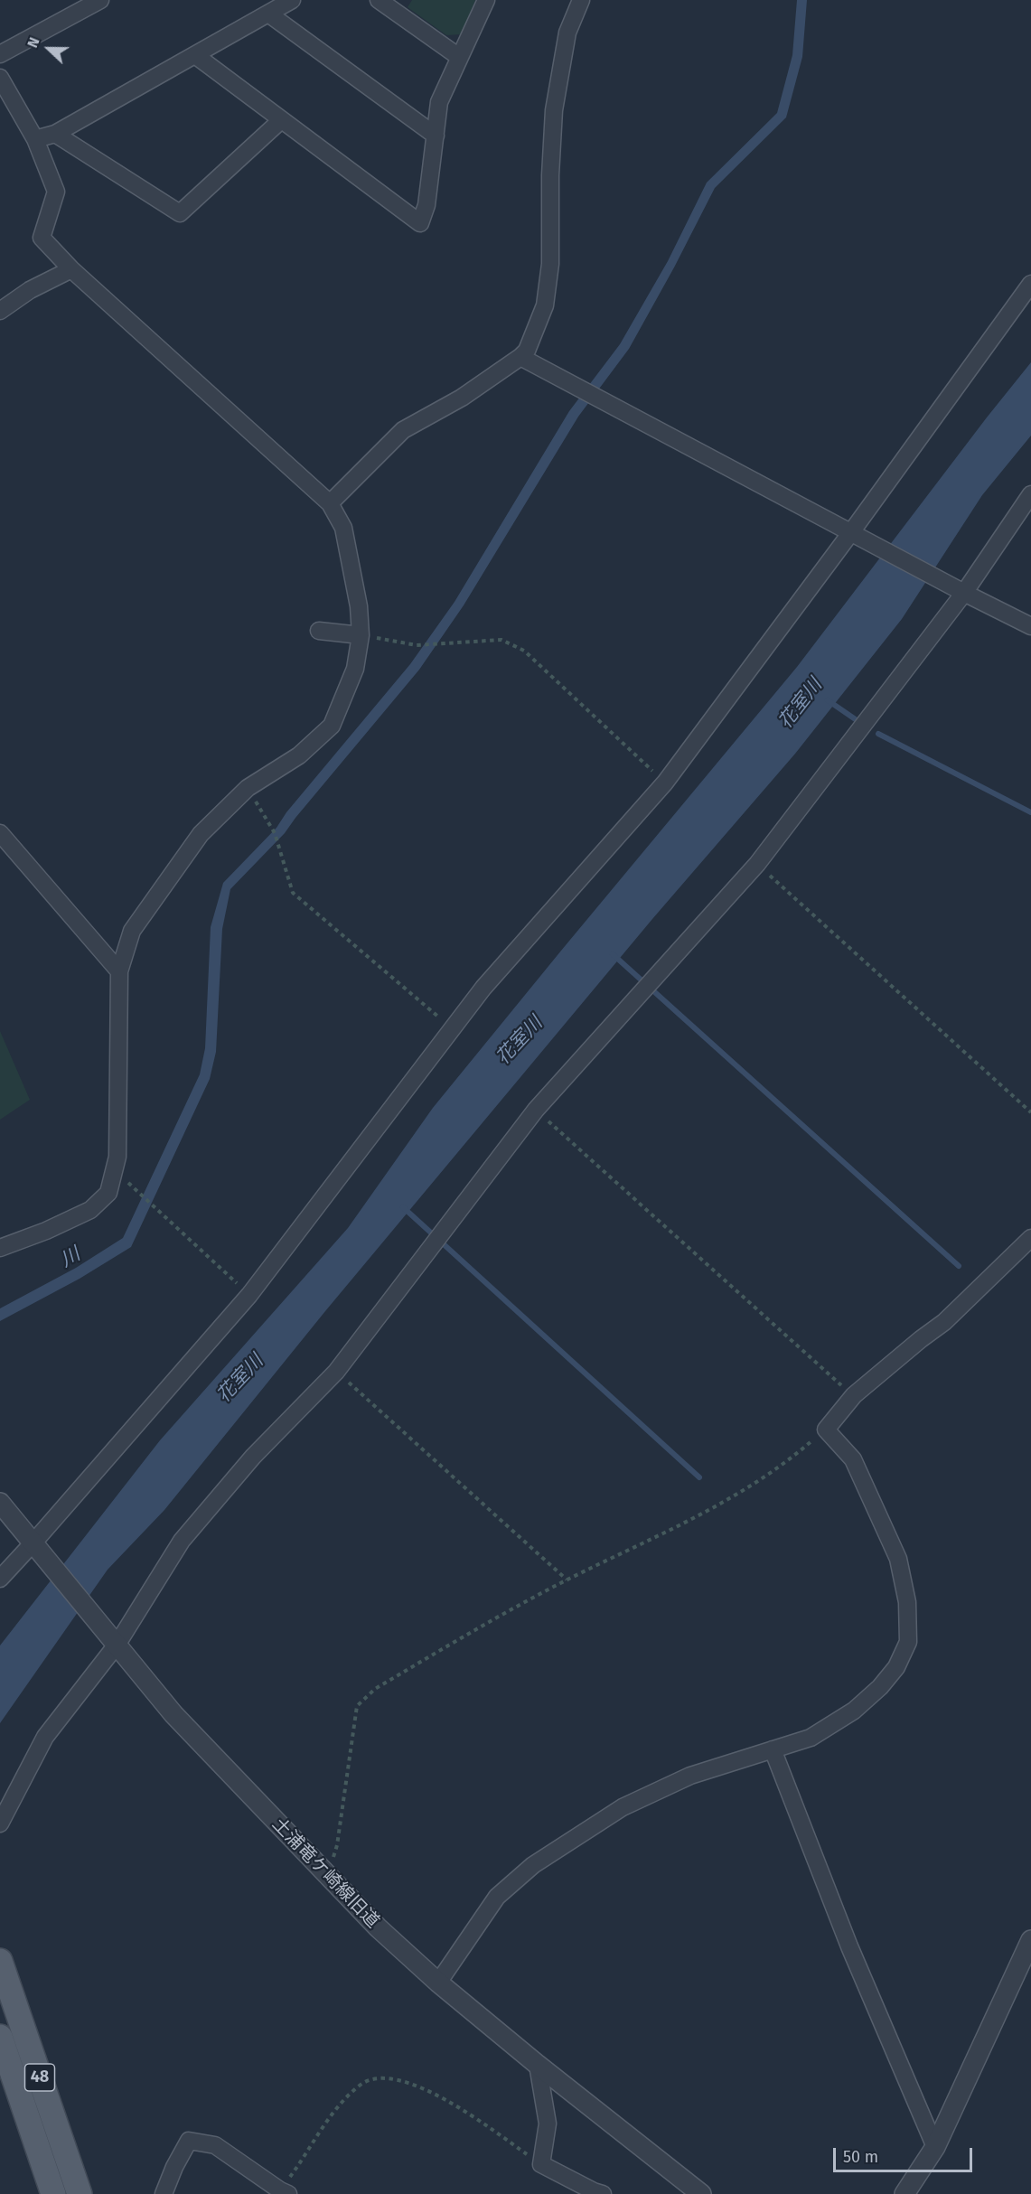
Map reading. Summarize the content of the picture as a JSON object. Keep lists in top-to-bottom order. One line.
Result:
{"streets":{"main road":["48"],"street":["土浦竜ケ崎線旧道"]},"water":["花室川","川"],"scale_bar":"50 m","north":"left"}
